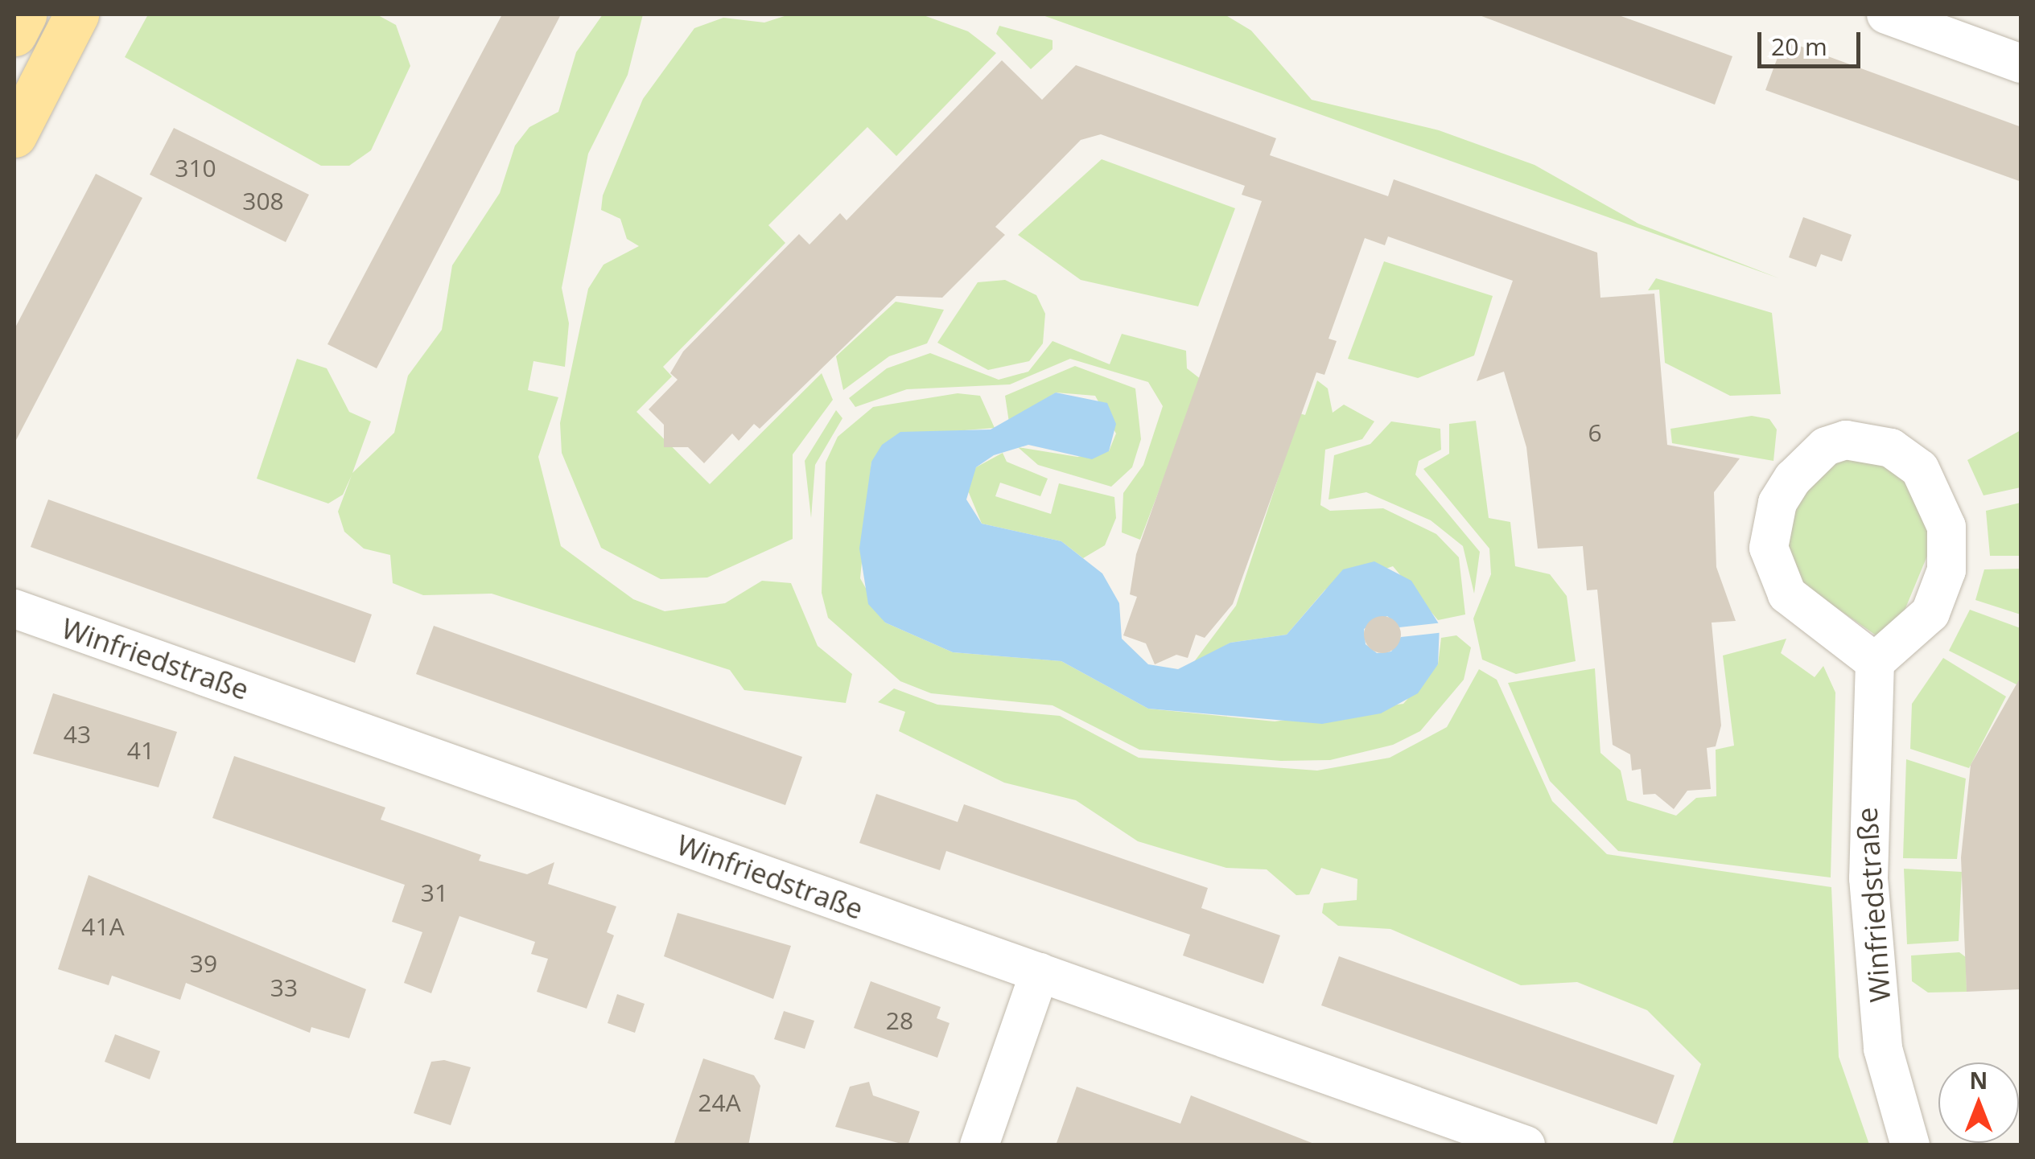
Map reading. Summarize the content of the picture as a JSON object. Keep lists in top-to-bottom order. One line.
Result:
{"streets":{"street":["Winfriedstraße"]},"house_numbers":["310","308","6","43","41","31","41A","39","33","28","24A"],"scale_bar":"20 m","north":"top"}
